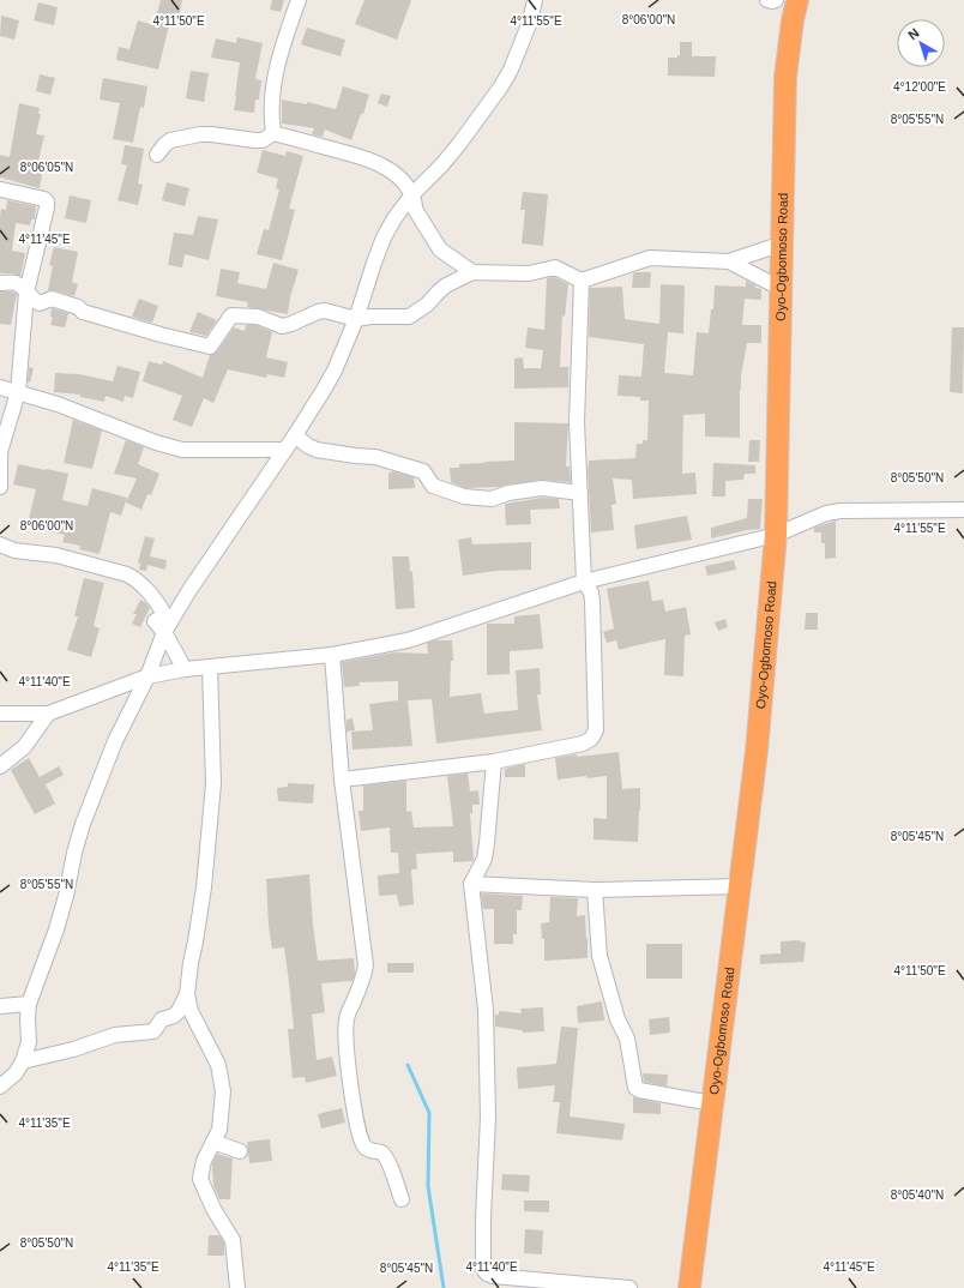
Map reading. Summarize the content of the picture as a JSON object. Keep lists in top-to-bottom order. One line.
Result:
{"streets":{"highway":["Oyo-Ogbomoso Road"]},"north":"top left","coordinates":["8°06'00\"N","4°11'55\"E","4°11'50\"E","4°12'00\"E","8°05'55\"N","8°06'05\"N","4°11'45\"E","8°05'50\"N","4°11'40\"E","8°05'45\"N","4°11'35\"E","8°05'40\"N"]}
